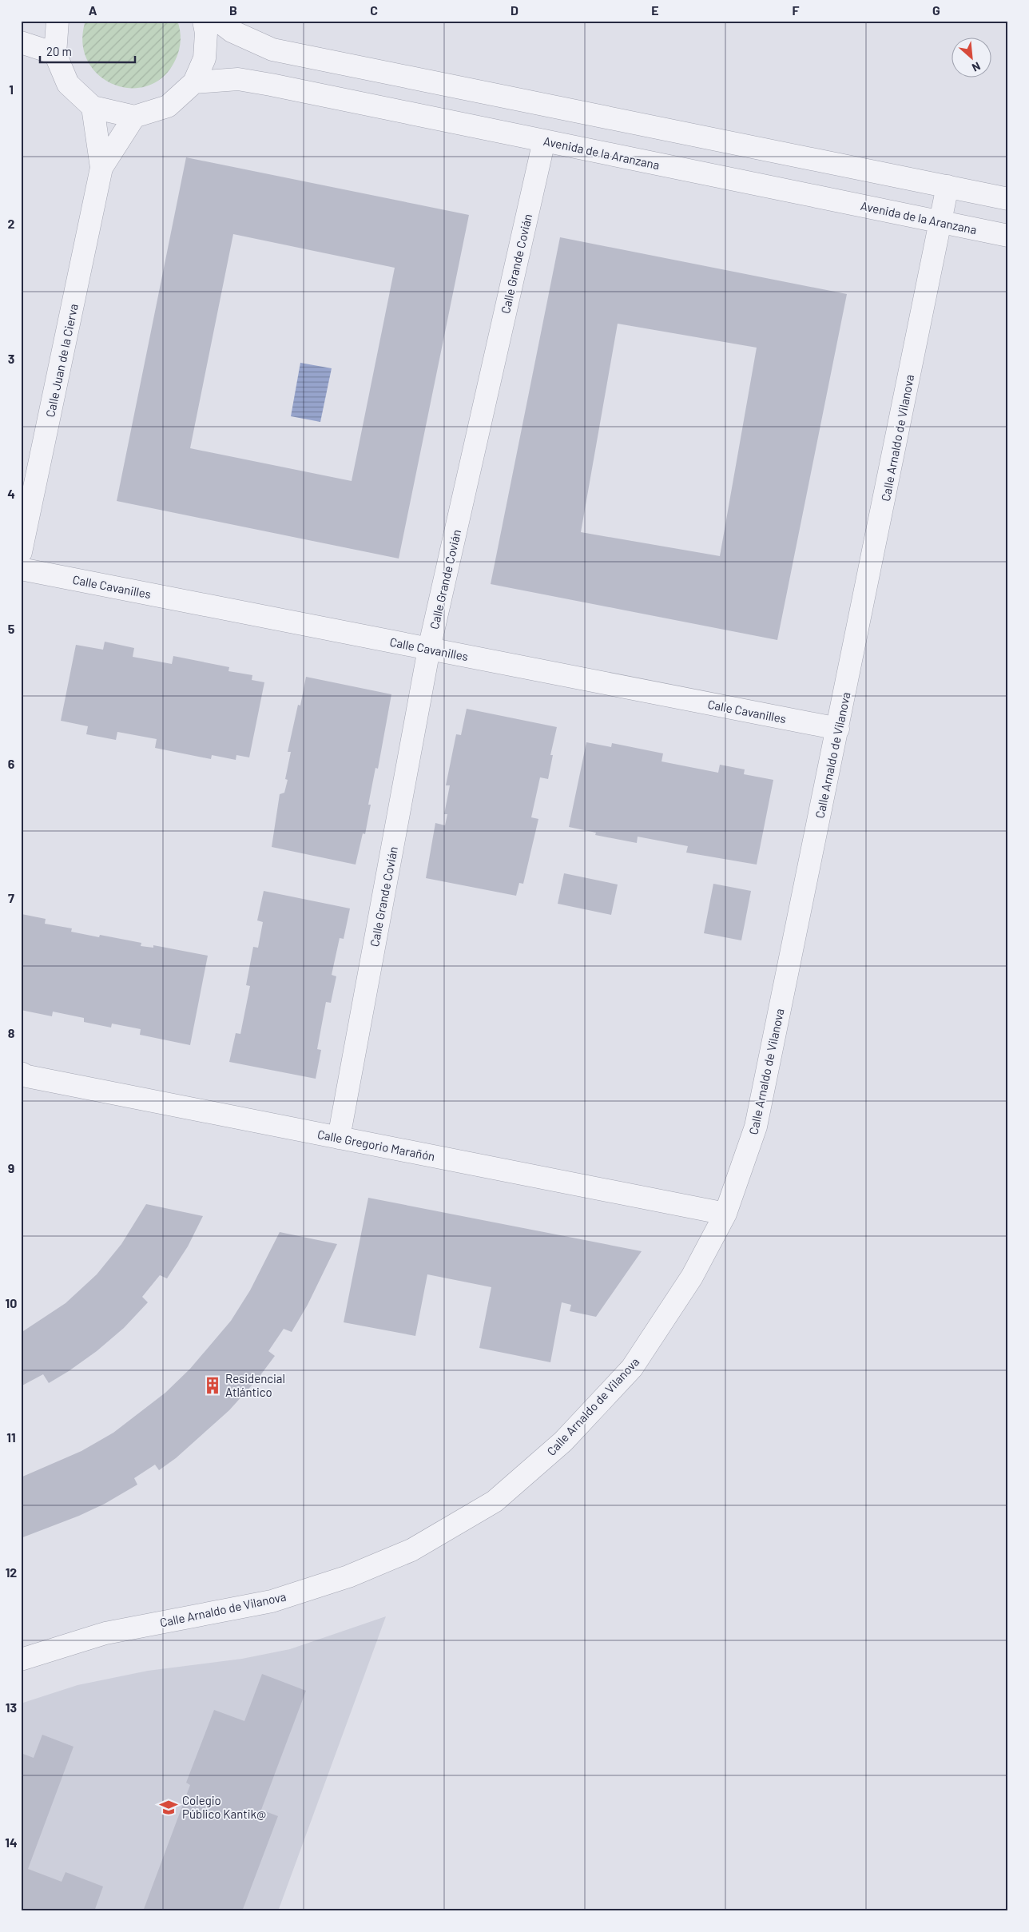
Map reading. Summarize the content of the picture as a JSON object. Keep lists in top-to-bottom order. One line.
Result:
{"streets":{"street":["Avenida de la Aranzana","Calle Grande Covián","Calle Juan de la Cierva","Calle Arnaldo de Vilanova","Calle Cavanilles","Calle Gregorio Marañón"]},"crossings":[["Avenida de la Aranzana","Calle Grande Covián"],["Avenida de la Aranzana","Calle Arnaldo de Vilanova"],["Calle Grande Covián","Calle Cavanilles"],["Calle Grande Covián","Calle Gregorio Marañón"],["Calle Arnaldo de Vilanova","Calle Cavanilles"],["Calle Arnaldo de Vilanova","Calle Gregorio Marañón"]],"places":{"building":["Residencial Atlántico"],"school or university":["Colegio Público Kantik@"]},"scale_bar":"20 m","north":"bottom right","grid":{"columns":["A","B","C","D","E","F","G"],"rows":["1","2","3","4","5","6","7","8","9","10","11","12","13","14"]}}
